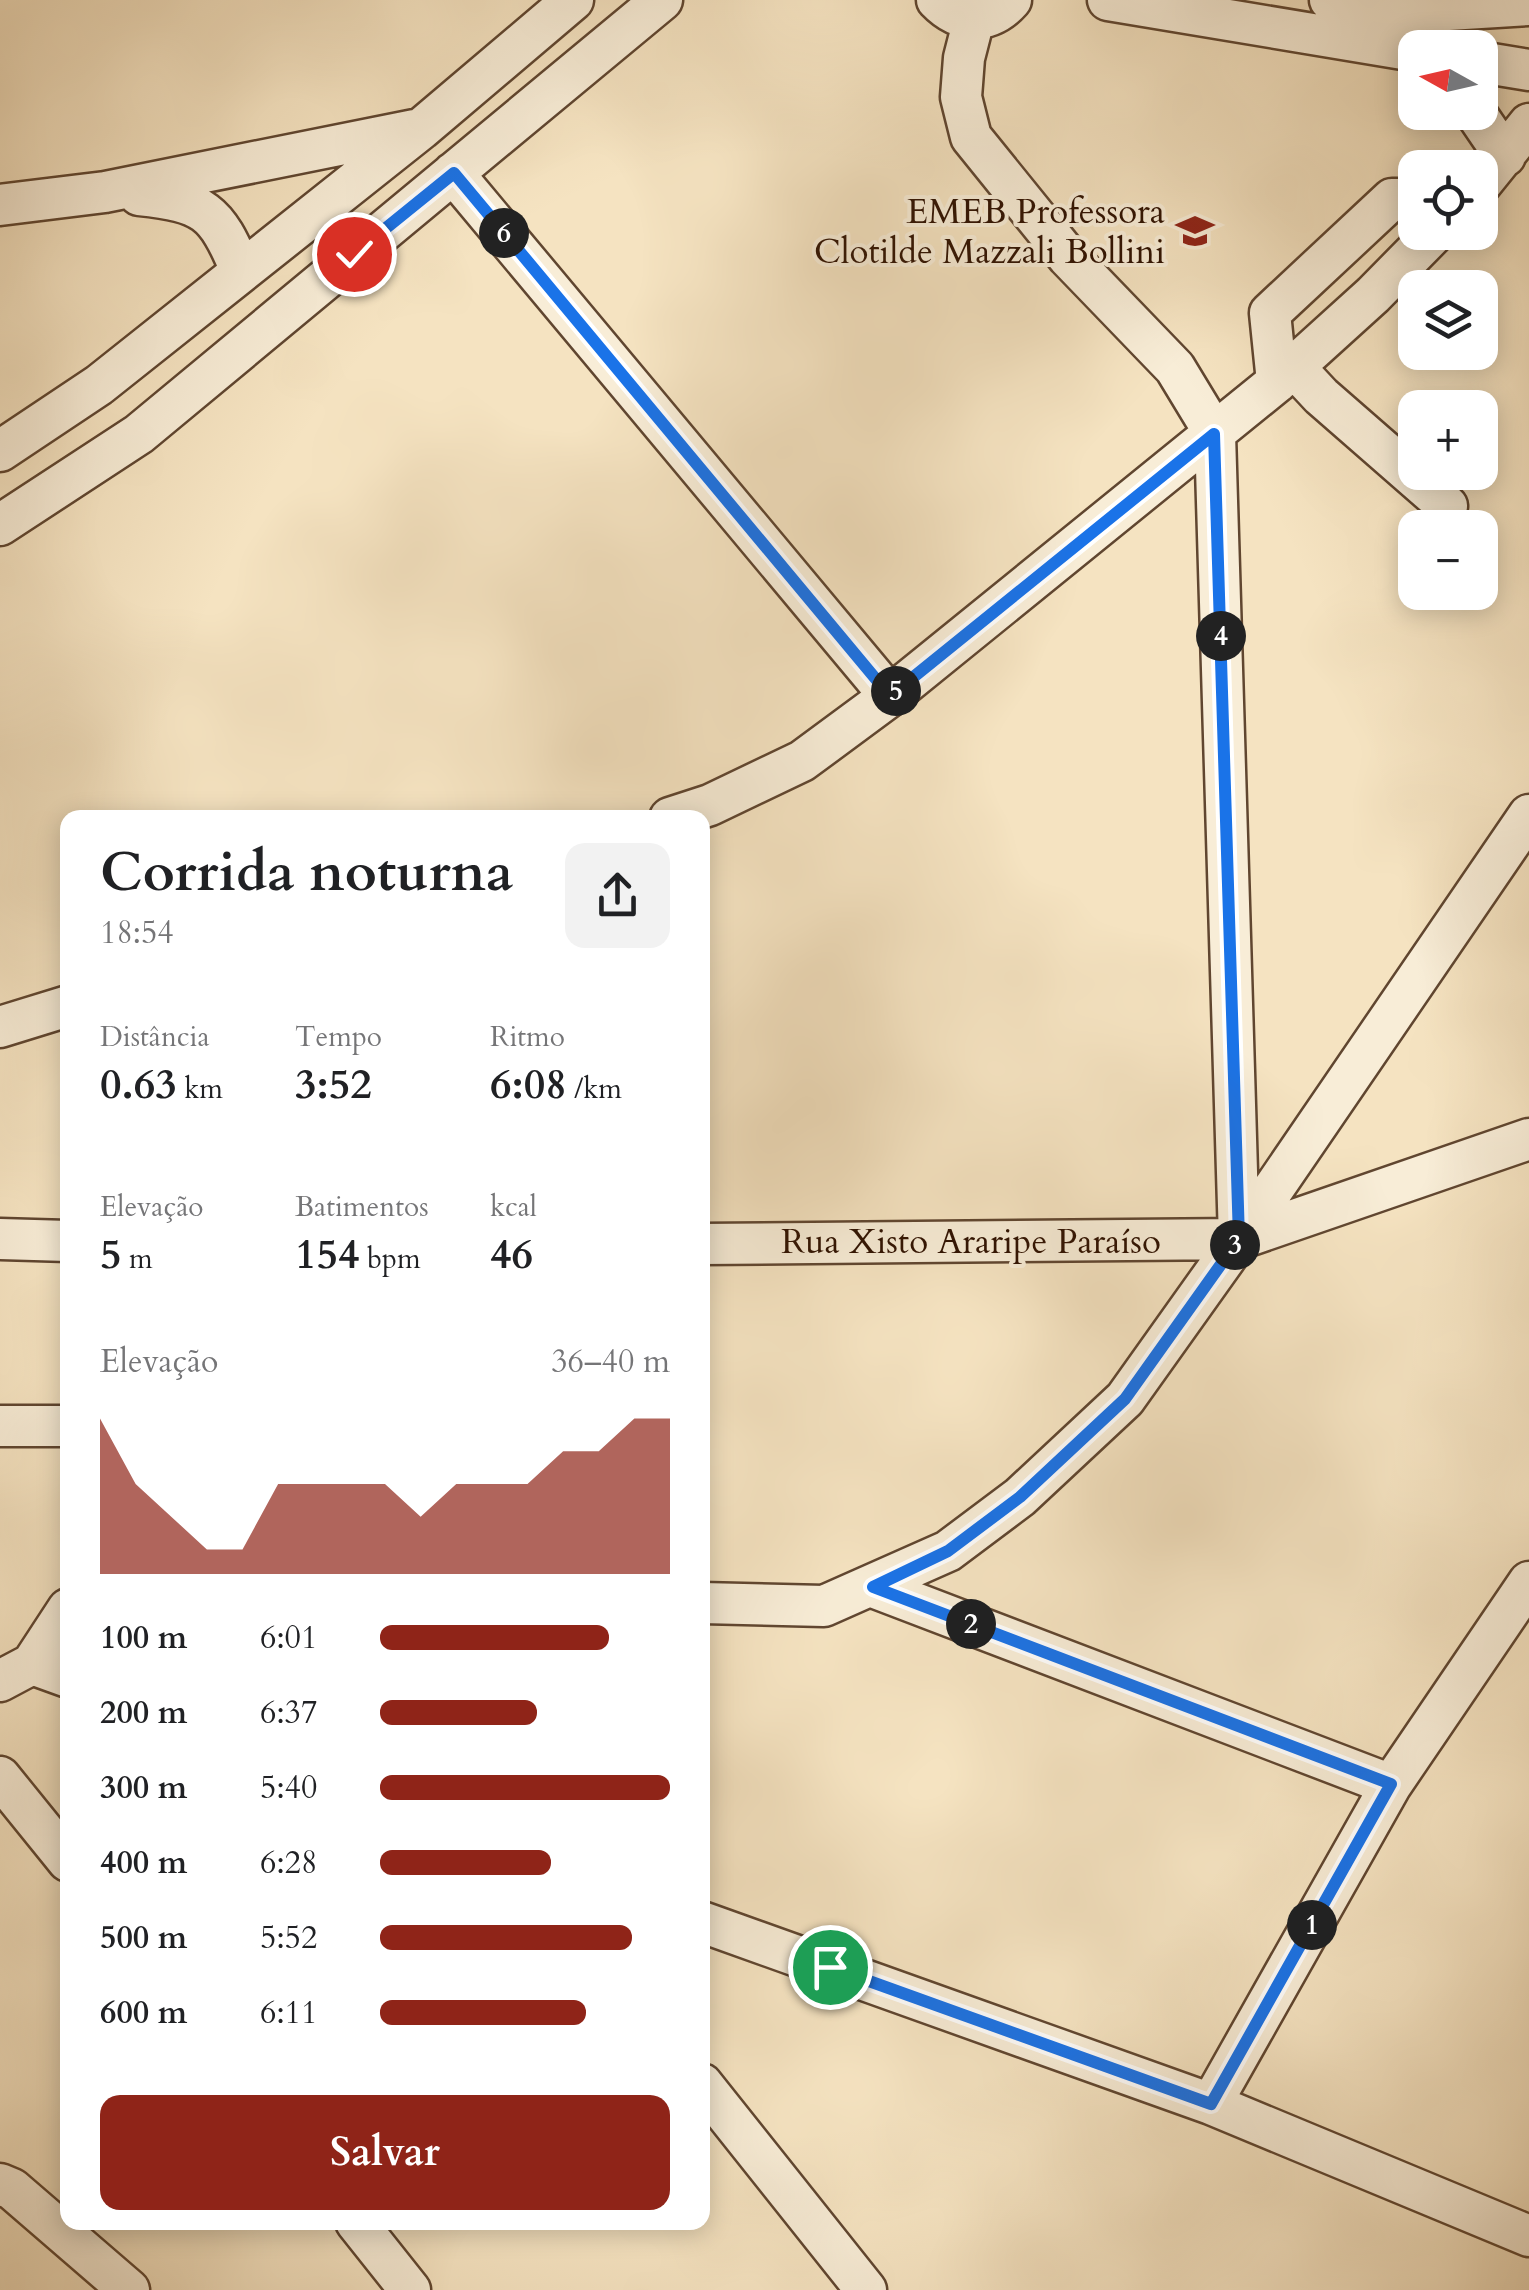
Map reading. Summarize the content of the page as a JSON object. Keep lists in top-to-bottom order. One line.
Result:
{"streets":{"street":["Rua Xisto Araripe Paraíso"]},"places":{"school or university":["EMEB Professora Clotilde Mazzali Bollini"]},"north":"left","page":{"map_buttons":["+","−"],"pins":["6","4","5","3","2","1"],"heading":["Corrida noturna","18:54"],"stats":[["Distância","0.63 km"],["Tempo","3:52"],["Ritmo","6:08 /km"],["Elevação","5 m"],["Batimentos","154 bpm"],["kcal","46"]],"chart":["Elevação","36–40 m"],"list":[{"name":"100 m","note":"6:01"},{"name":"200 m","note":"6:37"},{"name":"300 m","note":"5:40"},{"name":"400 m","note":"6:28"},{"name":"500 m","note":"5:52"},{"name":"600 m","note":"6:11"}],"buttons":"Salvar"}}
